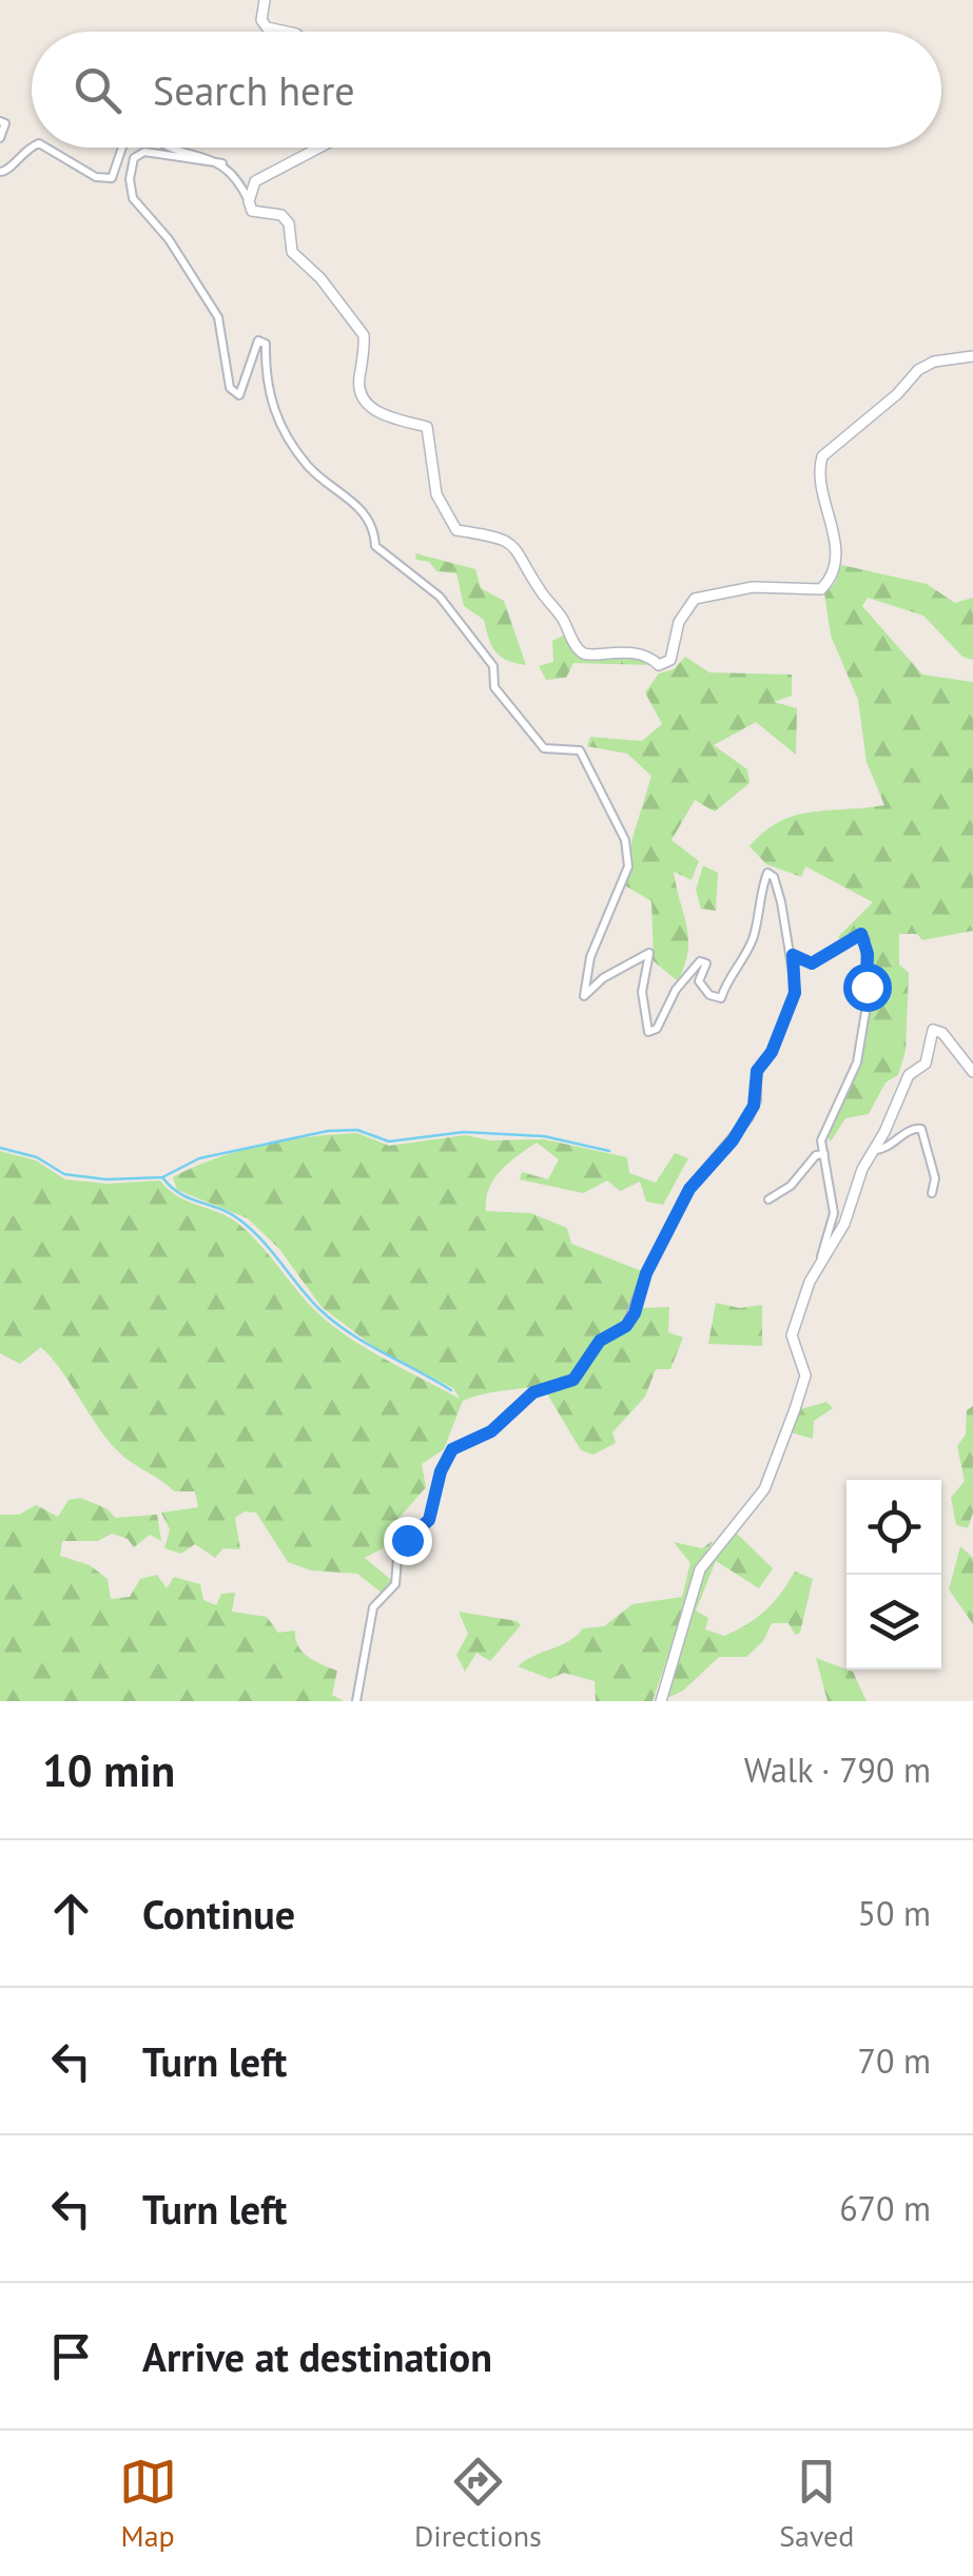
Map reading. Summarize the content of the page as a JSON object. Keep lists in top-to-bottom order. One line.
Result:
{"page":{"search":"Search here","heading":["10 min","Walk · 790 m"],"list":[["Continue","50 m"],["Turn left","70 m"],["Turn left","670 m"],"Arrive at destination"],"nav":["Map","Directions","Saved"]}}
